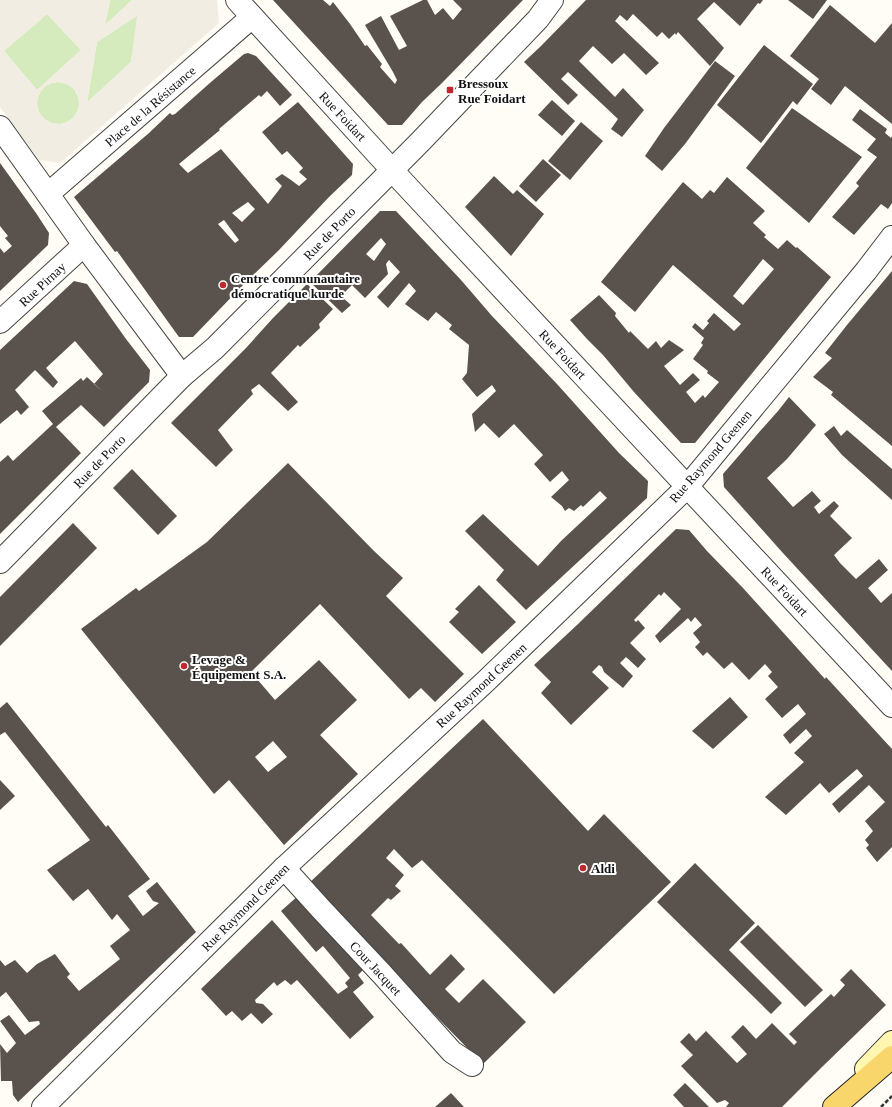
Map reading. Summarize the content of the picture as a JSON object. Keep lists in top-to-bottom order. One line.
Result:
{"streets":{"street":["Place de la Résistance","Rue Foidart","Rue de Porto","Rue Pirnay","Rue Raymond Geenen","Cour Jacquet"]},"crossings":[["Place de la Résistance","Rue Foidart"],["Rue Foidart","Rue de Porto"],["Rue Foidart","Rue Raymond Geenen"],["Rue Raymond Geenen","Cour Jacquet"]],"places":{"transit":["Bressoux Rue Foidart"],"other":["Centre communautaire démocratique kurde","Levage & Équipement S.A.","Aldi"]}}
